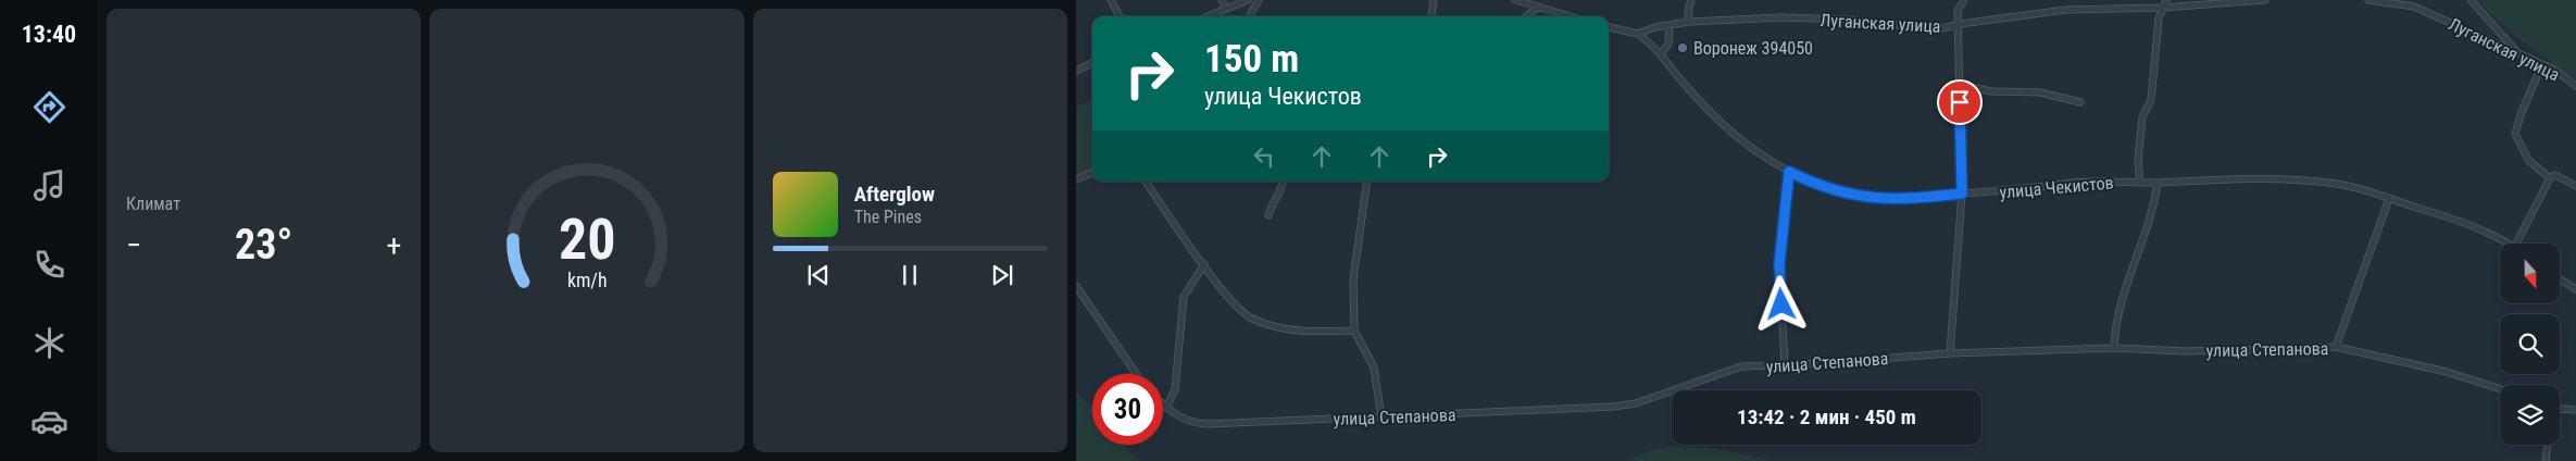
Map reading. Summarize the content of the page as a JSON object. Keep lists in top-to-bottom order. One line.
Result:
{"streets":{"street":["Луганская улица","улица Чекистов","улица Степанова"]},"crossings":[["Луганская улица","улица Чекистов"]],"places":["Воронеж 394050"],"north":"bottom","page":{"tabs":"13:40","tile":"Климат","turn":["150 m","улица Чекистов"],"song":["Afterglow","The Pines"],"heat":["−","23°","+"],"limit":"30","trip":"13:42 · 2 мин · 450 m","gauge":["20","km/h"]}}
